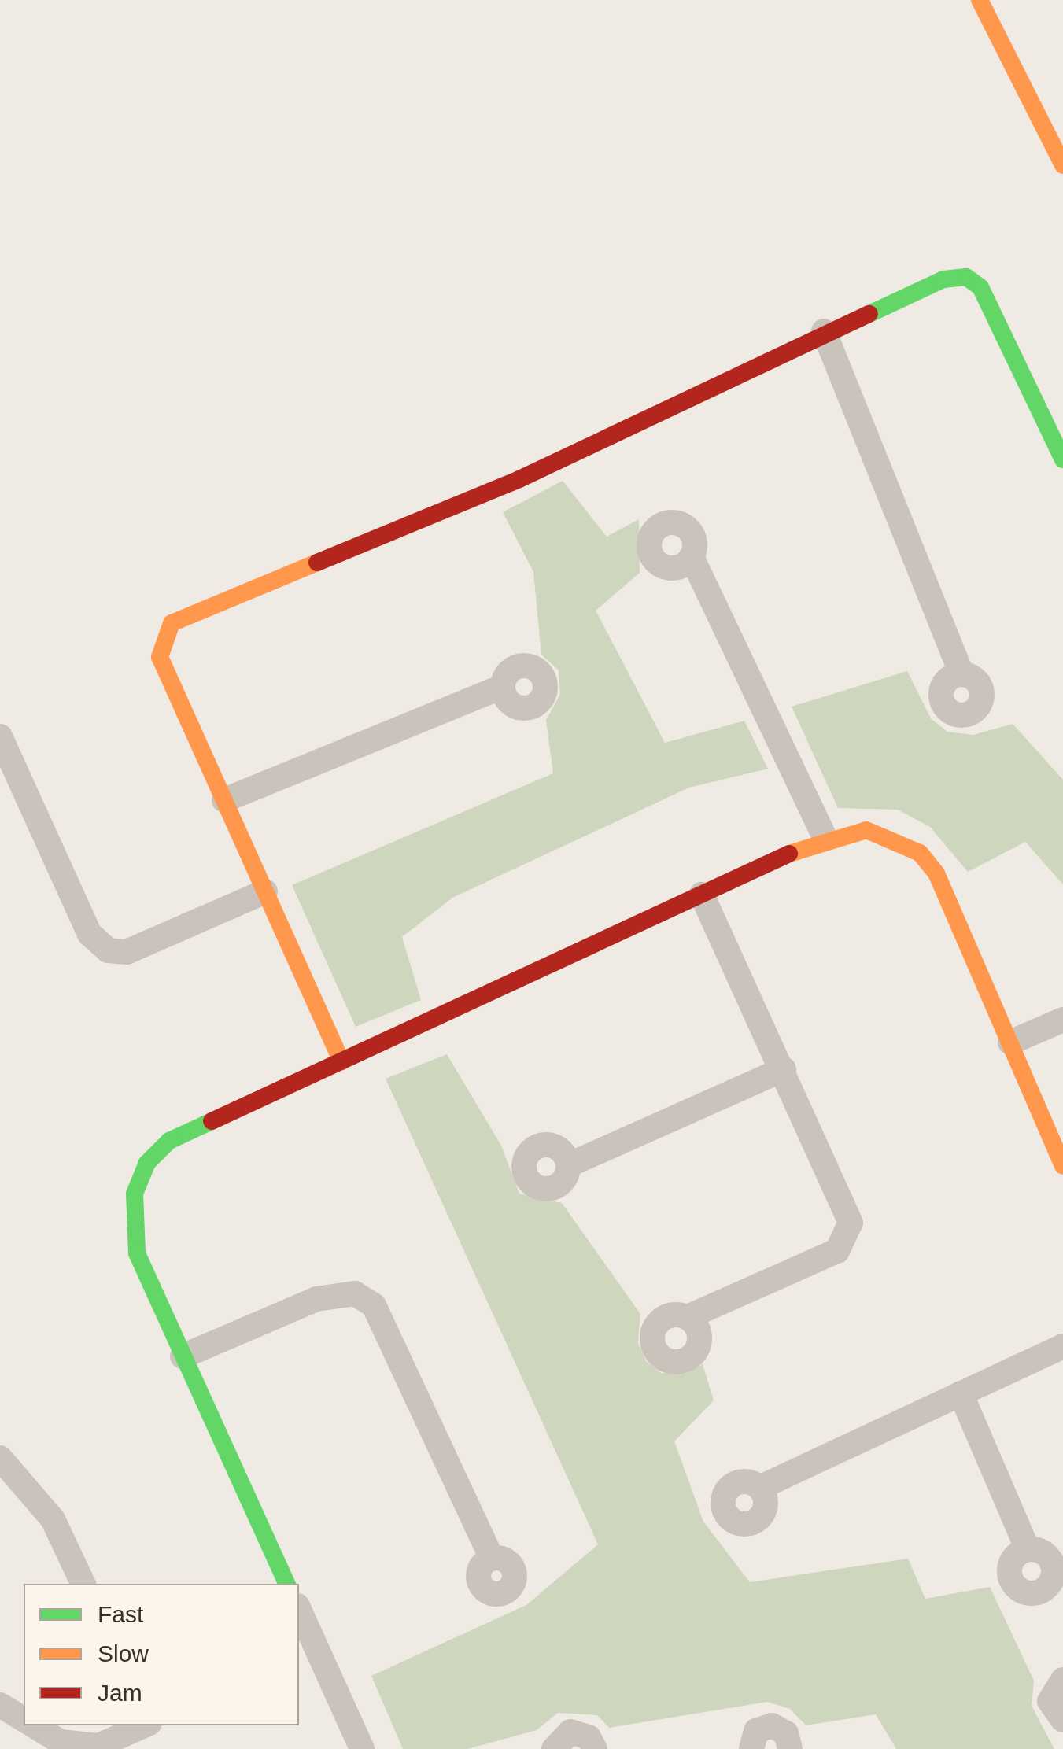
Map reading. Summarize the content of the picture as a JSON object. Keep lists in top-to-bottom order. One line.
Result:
{"legend":["Fast","Slow","Jam"]}
